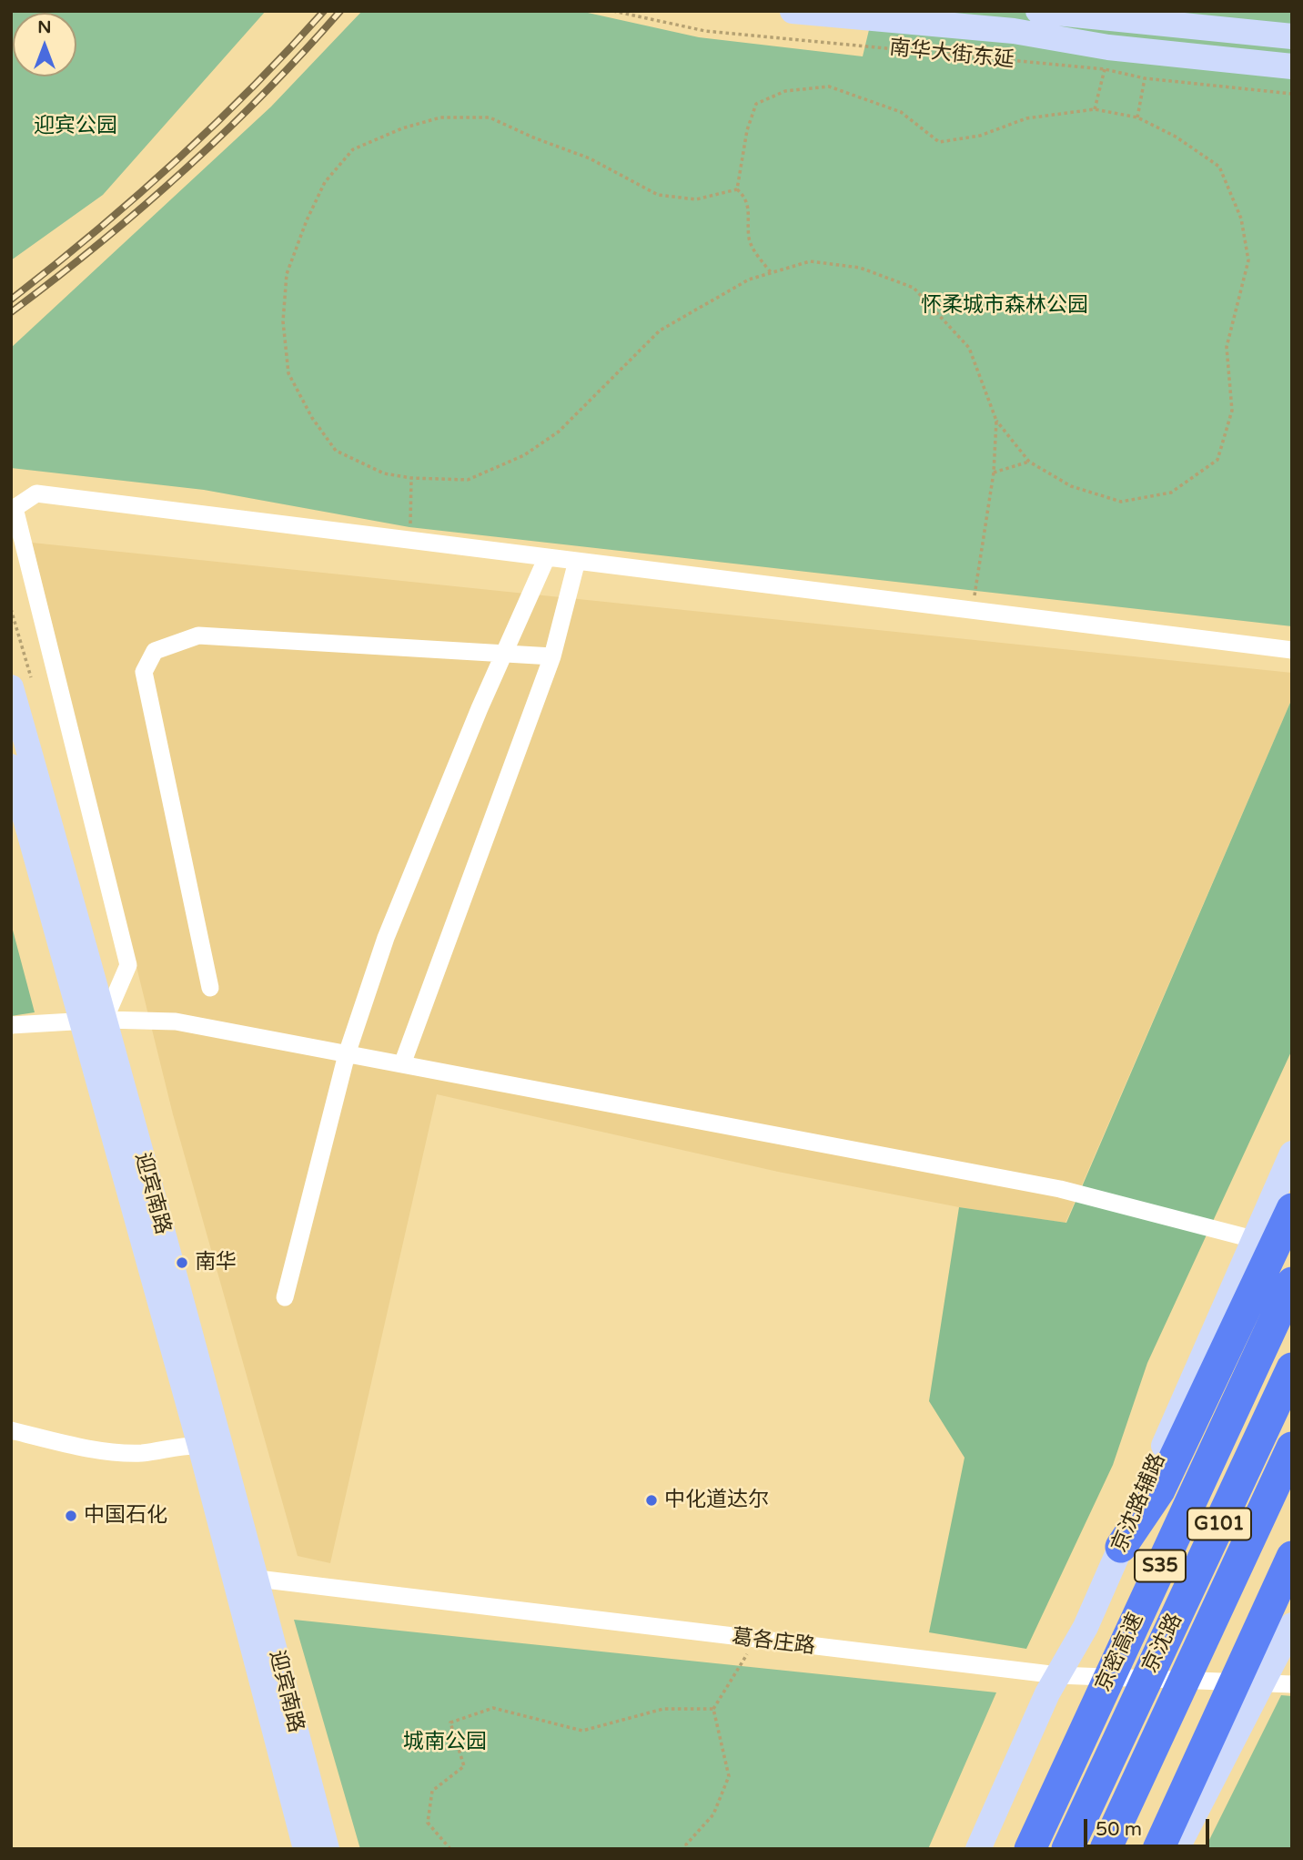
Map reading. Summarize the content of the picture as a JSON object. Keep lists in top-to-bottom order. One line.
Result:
{"streets":{"highway":["G101","S35","京沈路","京密高速"],"main road":["南华大街东延","迎宾南路","京沈路辅路"],"street":["葛各庄路"]},"crossings":[["迎宾南路","葛各庄路"],["京沈路辅路","葛各庄路"],["葛各庄路","京沈路"]],"parks":["迎宾公园","怀柔城市森林公园","城南公园"],"places":["南华","中化道达尔","中国石化"],"scale_bar":"50 m","north":"top"}
